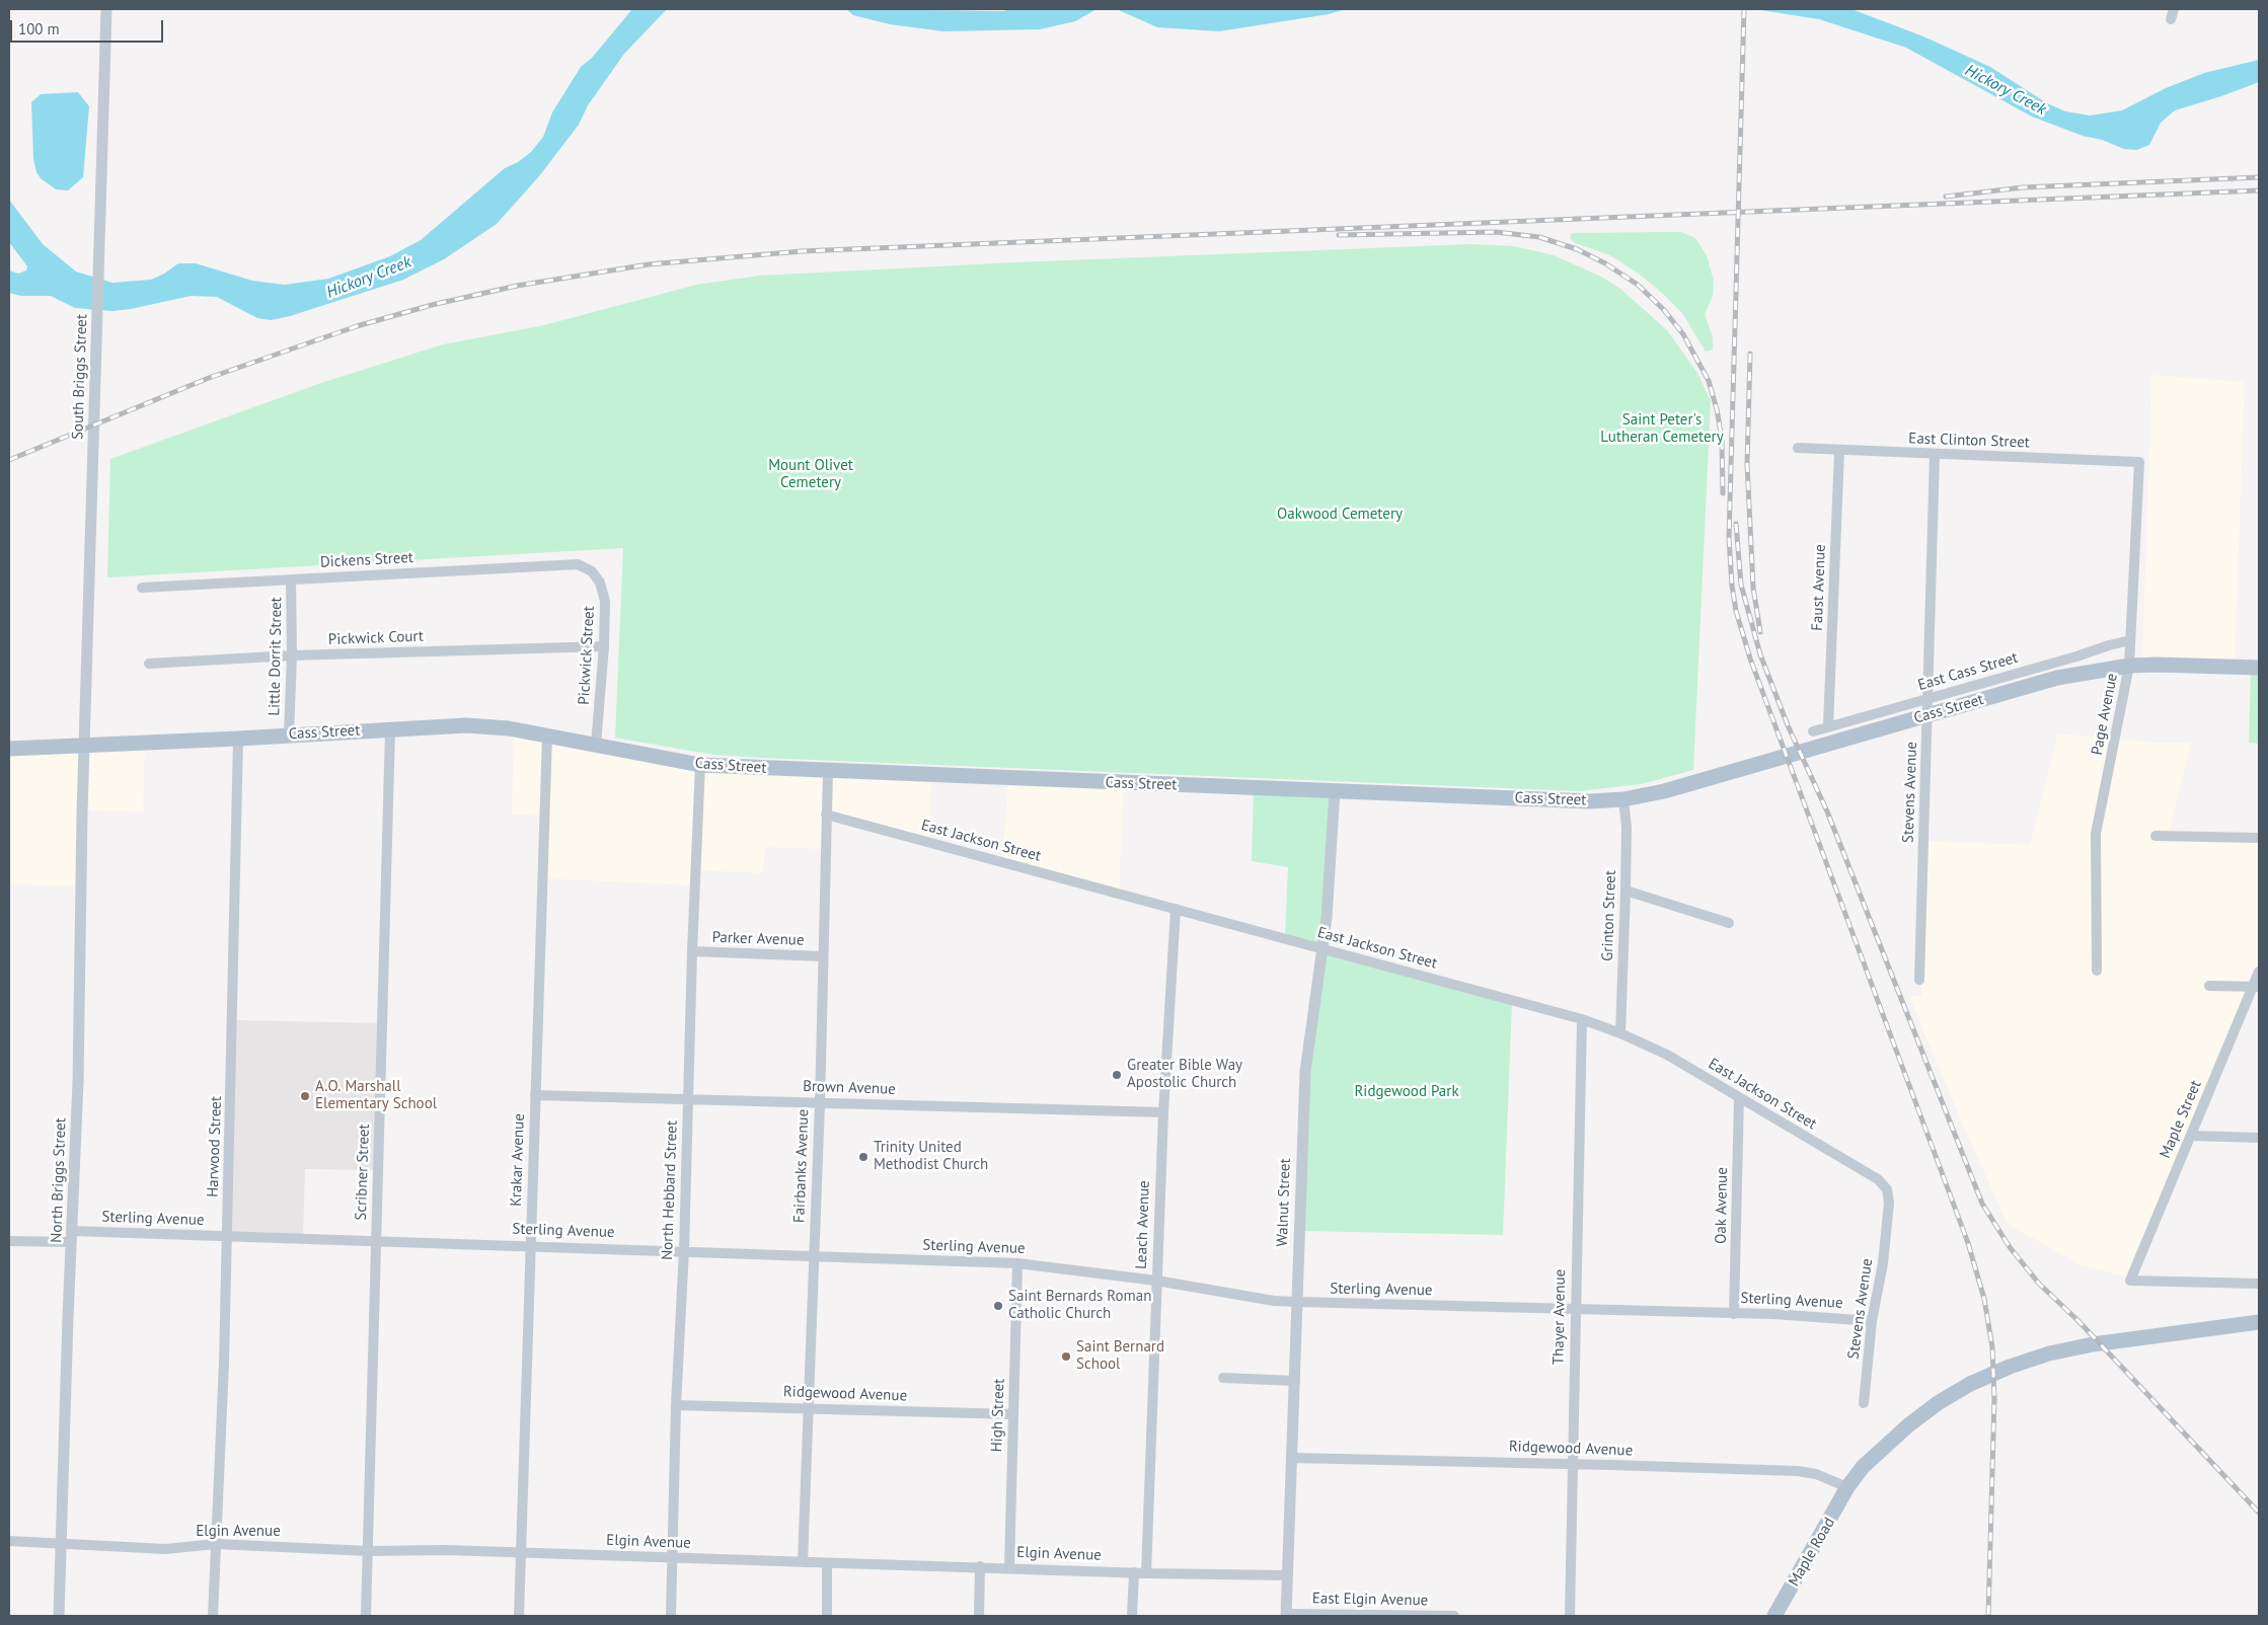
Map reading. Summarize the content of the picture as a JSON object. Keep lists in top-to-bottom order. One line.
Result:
{"streets":{"main road":["Cass Street","Maple Road"],"street":["South Briggs Street","East Clinton Street","Dickens Street","Faust Avenue","Pickwick Court","Pickwick Street","Little Dorrit Street","East Cass Street","Page Avenue","Stevens Avenue","East Jackson Street","Grinton Street","Parker Avenue","Brown Avenue","Maple Street","Harwood Street","Krakar Avenue","Fairbanks Avenue","Scribner Street","North Briggs Street","North Hebbard Street","Walnut Street","Oak Avenue","Sterling Avenue","Leach Avenue","Thayer Avenue","Ridgewood Avenue","High Street","Elgin Avenue","East Elgin Avenue"]},"crossings":[["South Briggs Street","Cass Street"],["South Briggs Street","North Briggs Street"],["East Clinton Street","Faust Avenue"],["East Clinton Street","Page Avenue"],["East Clinton Street","Stevens Avenue"],["Dickens Street","Pickwick Street"],["Dickens Street","Little Dorrit Street"],["Faust Avenue","East Cass Street"],["Pickwick Court","Pickwick Street"],["Pickwick Court","Little Dorrit Street"],["Pickwick Street","Cass Street"],["Little Dorrit Street","Cass Street"],["East Cass Street","Page Avenue"],["East Cass Street","Stevens Avenue"],["Cass Street","Page Avenue"],["Cass Street","Grinton Street"],["Cass Street","Harwood Street"],["Cass Street","Krakar Avenue"],["Cass Street","Fairbanks Avenue"],["Cass Street","Scribner Street"],["Cass Street","North Briggs Street"],["Cass Street","North Hebbard Street"],["Cass Street","Walnut Street"],["Stevens Avenue","East Jackson Street"],["Stevens Avenue","Sterling Avenue"],["East Jackson Street","Grinton Street"],["East Jackson Street","Fairbanks Avenue"],["East Jackson Street","Walnut Street"],["East Jackson Street","Oak Avenue"],["East Jackson Street","Leach Avenue"],["East Jackson Street","Thayer Avenue"],["Parker Avenue","Fairbanks Avenue"],["Parker Avenue","North Hebbard Street"],["Brown Avenue","Krakar Avenue"],["Brown Avenue","Fairbanks Avenue"],["Brown Avenue","North Hebbard Street"],["Brown Avenue","Leach Avenue"],["Harwood Street","Sterling Avenue"],["Harwood Street","Elgin Avenue"],["Krakar Avenue","Sterling Avenue"],["Krakar Avenue","Elgin Avenue"],["Fairbanks Avenue","Sterling Avenue"],["Fairbanks Avenue","Ridgewood Avenue"],["Fairbanks Avenue","Elgin Avenue"],["Scribner Street","Sterling Avenue"],["Scribner Street","Elgin Avenue"],["North Briggs Street","Sterling Avenue"],["North Briggs Street","Elgin Avenue"],["North Hebbard Street","Sterling Avenue"],["North Hebbard Street","Ridgewood Avenue"],["North Hebbard Street","Elgin Avenue"],["Walnut Street","Sterling Avenue"],["Walnut Street","Ridgewood Avenue"],["Walnut Street","Elgin Avenue"],["Walnut Street","East Elgin Avenue"],["Oak Avenue","Sterling Avenue"],["Sterling Avenue","Leach Avenue"],["Sterling Avenue","Thayer Avenue"],["Sterling Avenue","High Street"],["Leach Avenue","Elgin Avenue"],["Thayer Avenue","Ridgewood Avenue"],["Ridgewood Avenue","High Street"],["Ridgewood Avenue","Maple Road"],["High Street","Elgin Avenue"]],"water":["Hickory Creek"],"parks":["Saint Peter's Lutheran Cemetery","Mount Olivet Cemetery","Oakwood Cemetery","Ridgewood Park"],"places":["Greater Bible Way Apostolic Church","A.O. Marshall Elementary School","Trinity United Methodist Church","Saint Bernards Roman Catholic Church","Saint Bernard School"],"scale_bar":"100 m"}
